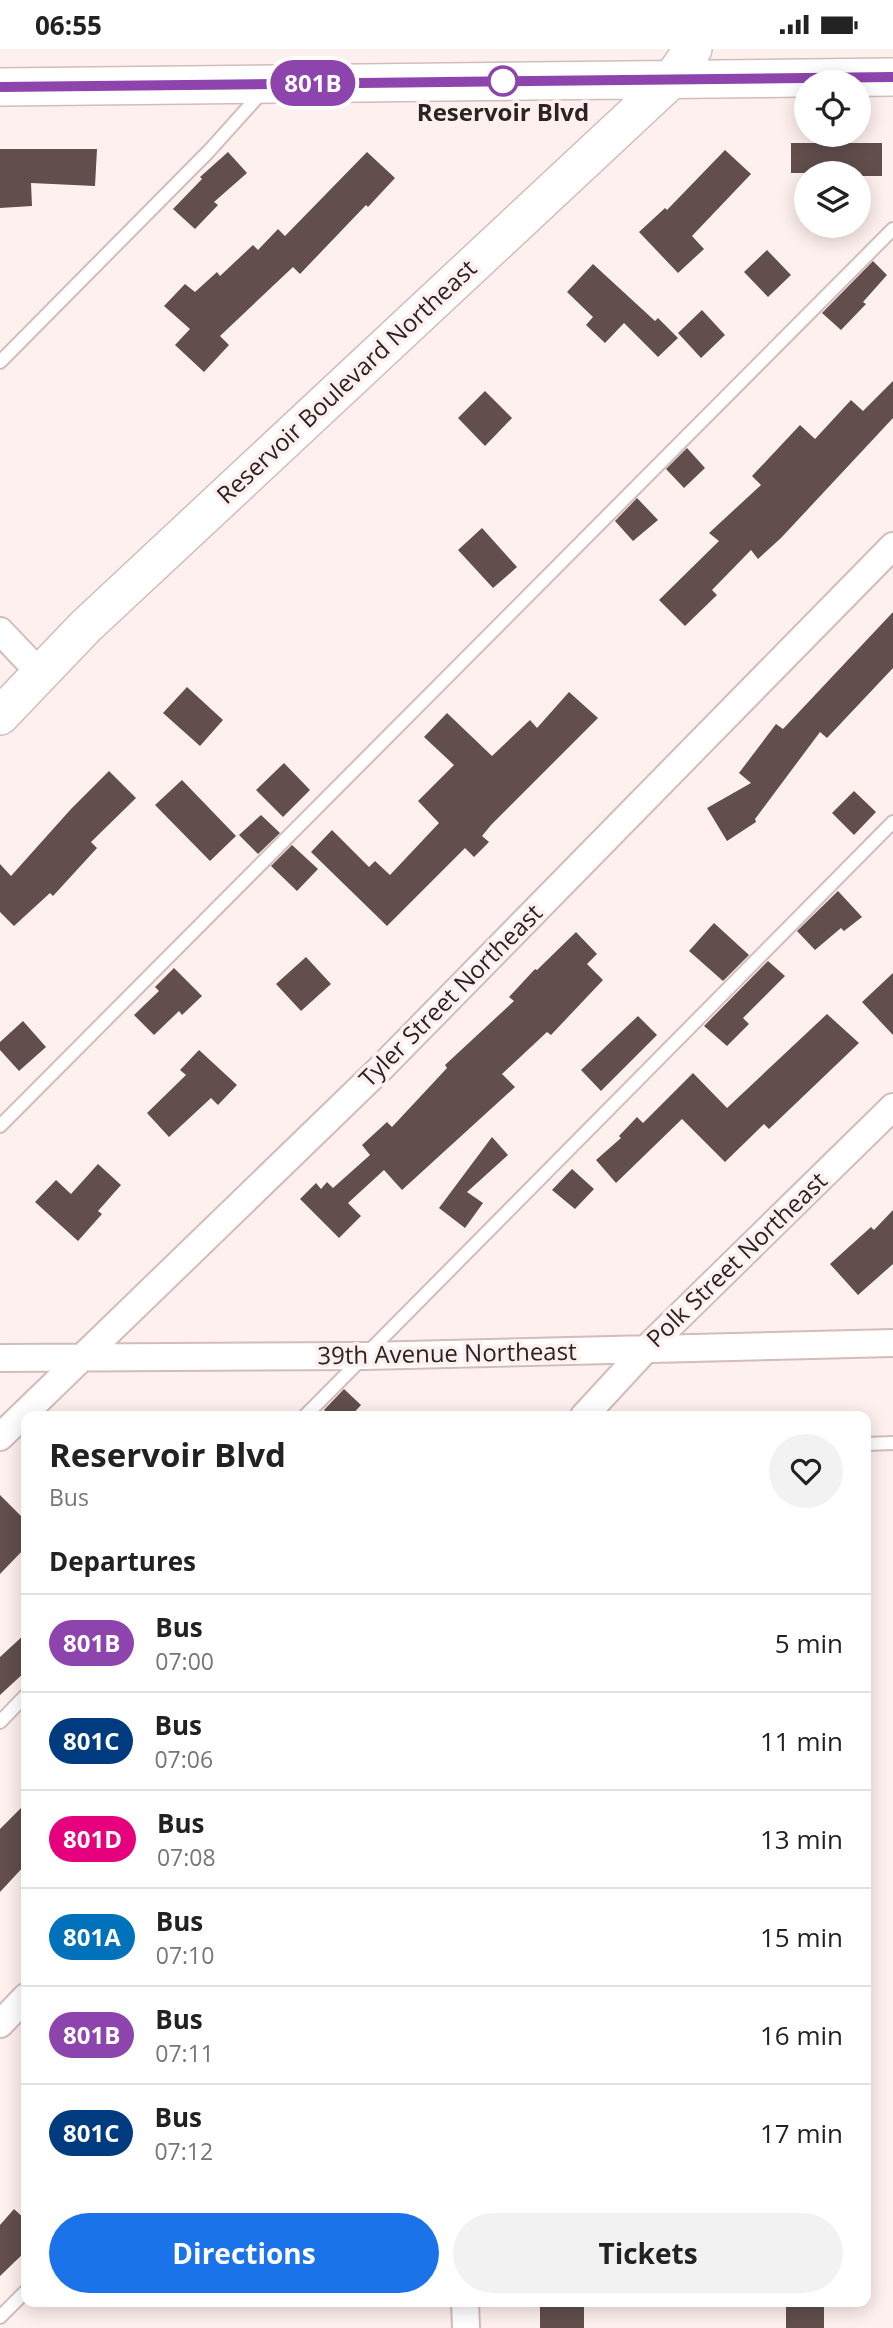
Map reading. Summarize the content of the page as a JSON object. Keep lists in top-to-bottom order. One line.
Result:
{"streets":{"street":["Reservoir Boulevard Northeast","Tyler Street Northeast","Polk Street Northeast","39th Avenue Northeast"]},"crossings":[["Tyler Street Northeast","39th Avenue Northeast"],["Polk Street Northeast","39th Avenue Northeast"]],"places":["Reservoir Blvd"],"lines":["bus line 801B"],"page":{"status":"06:55","on_map":"801B","heading":[["Reservoir Blvd","Bus"],"Departures"],"list":[{"mark":"801B","name":"Bus","note":"07:00","value":"5 min"},{"mark":"801C","name":"Bus","note":"07:06","value":"11 min"},{"mark":"801D","name":"Bus","note":"07:08","value":"13 min"},{"mark":"801A","name":"Bus","note":"07:10","value":"15 min"},{"mark":"801B","name":"Bus","note":"07:11","value":"16 min"},{"mark":"801C","name":"Bus","note":"07:12","value":"17 min"}],"buttons":["Directions","Tickets"]}}
